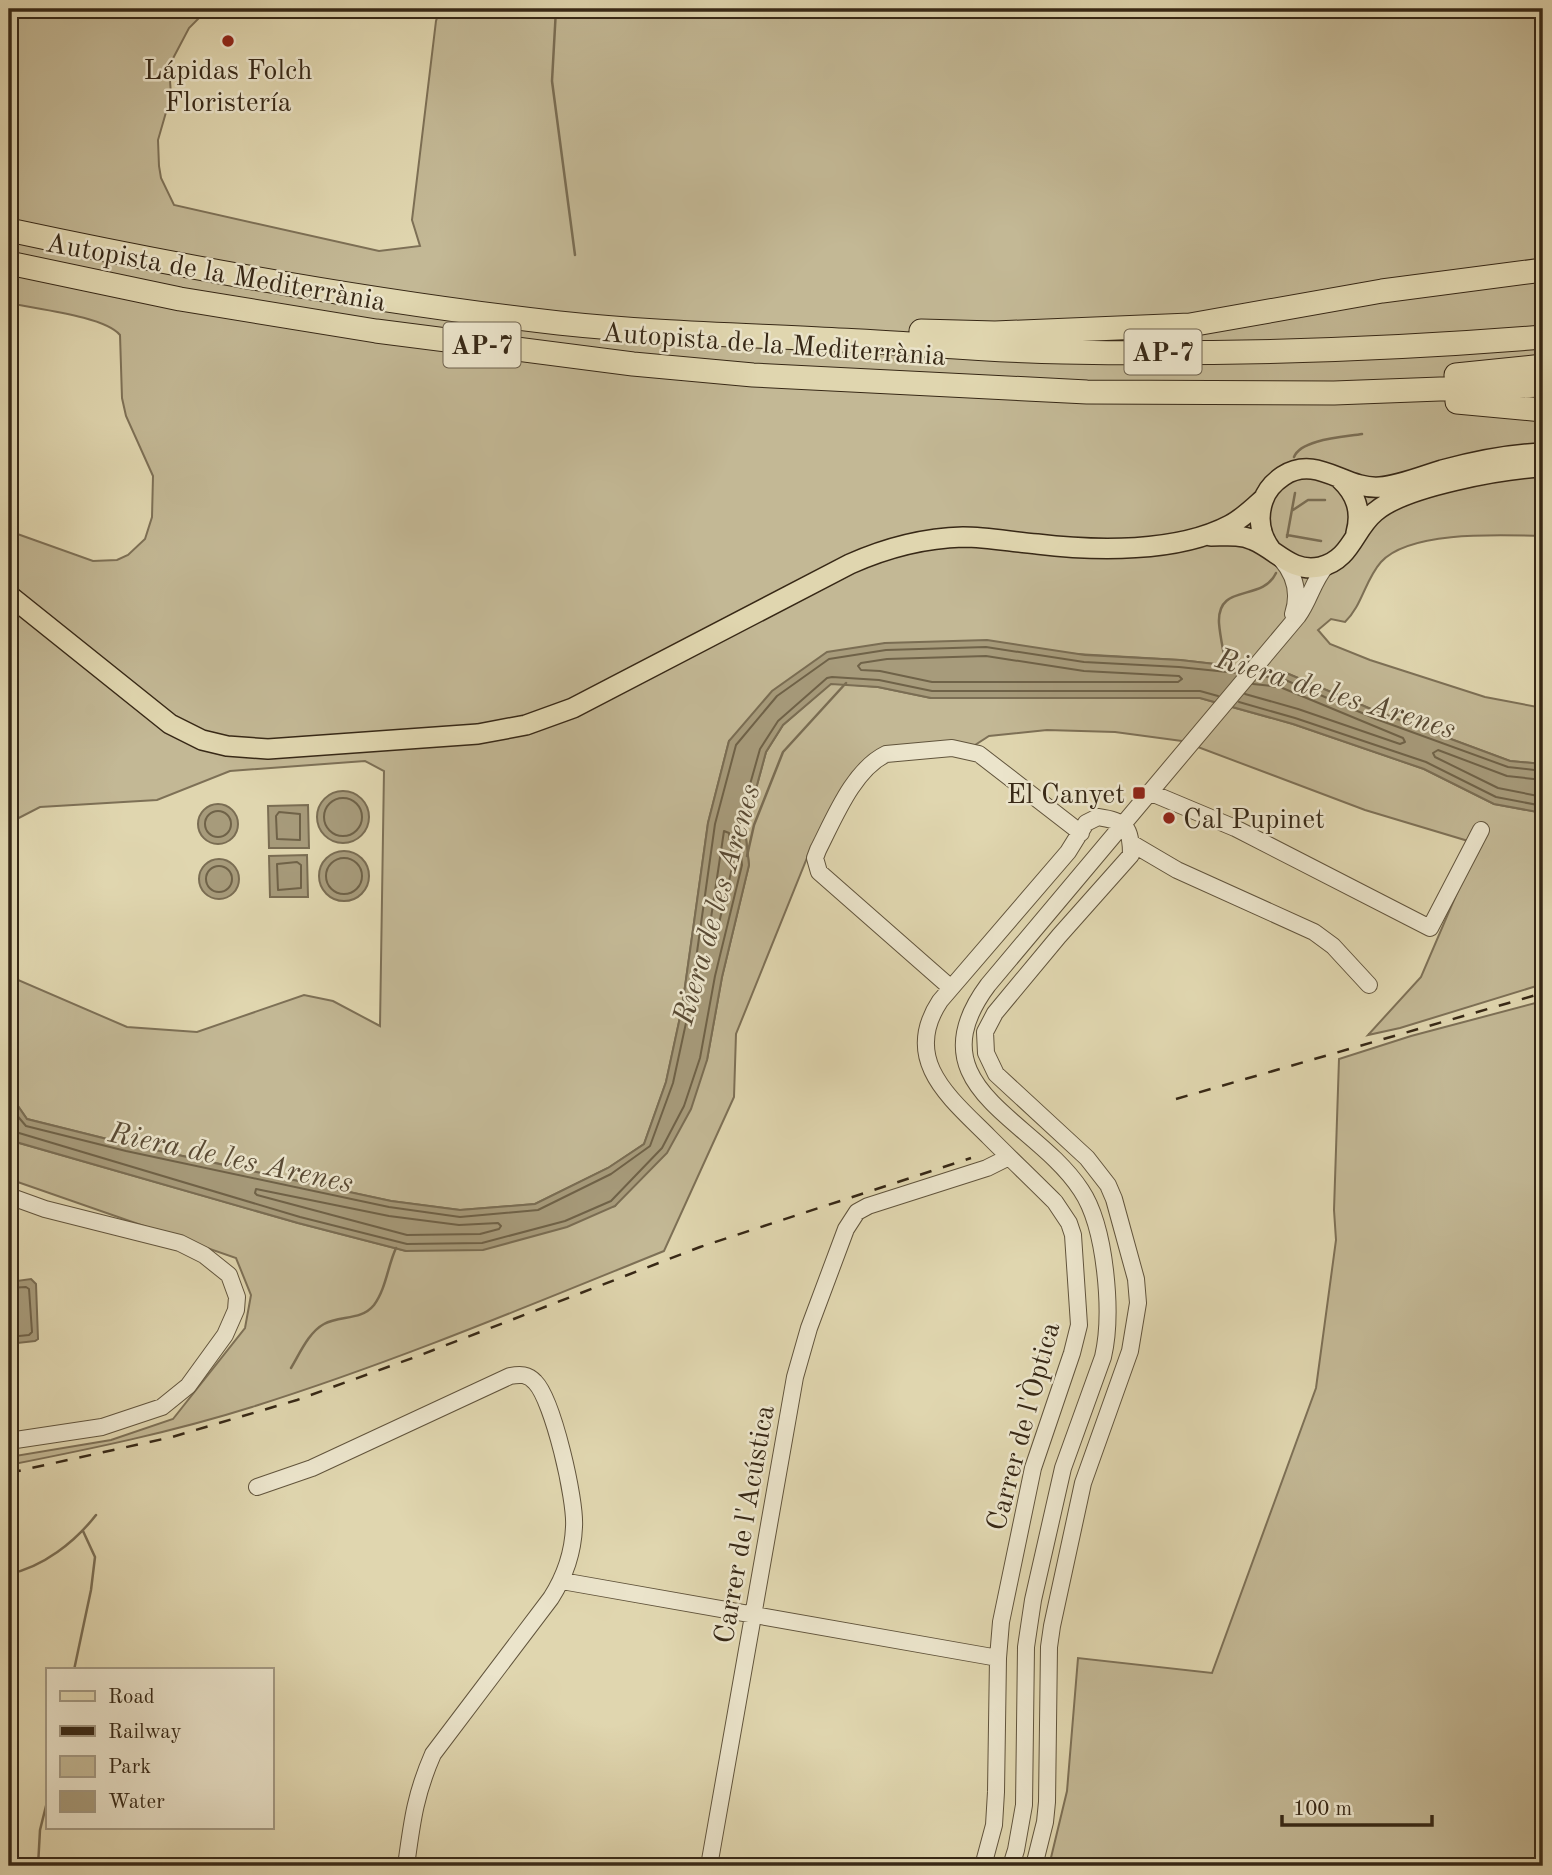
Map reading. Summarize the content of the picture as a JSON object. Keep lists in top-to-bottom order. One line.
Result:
{"streets":{"highway":["Autopista de la Mediterrània","AP-7"],"street":["Carrer de l'Òptica","Carrer de l'Acústica"]},"crossings":[["Carrer de l'Òptica","Carrer de l'Acústica"]],"water":["Riera de les Arenes"],"places":{"other":["Lápidas Folch Floristería","Cal Pupinet"],"transit":["El Canyet"]},"legend":["Road","Railway","Park","Water"],"scale_bar":"100 m"}
